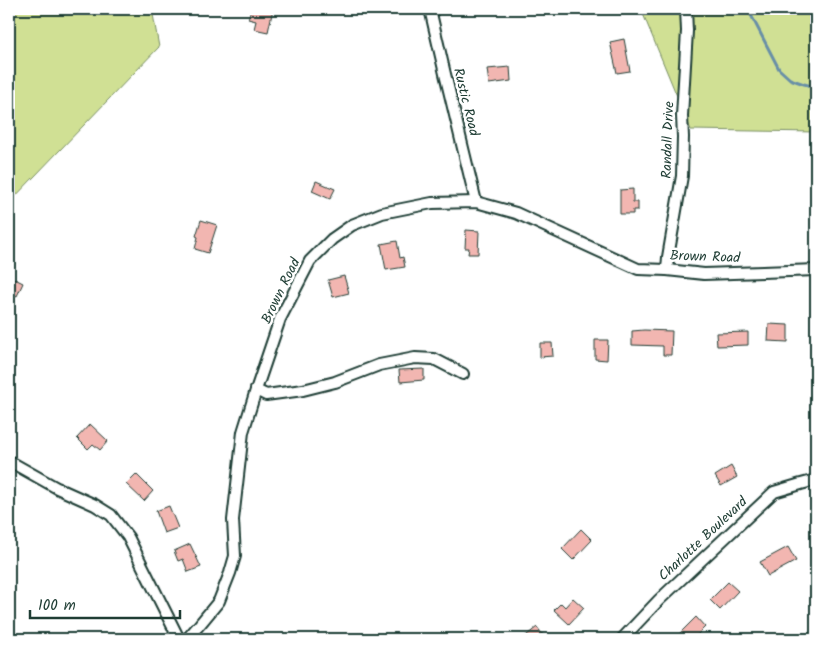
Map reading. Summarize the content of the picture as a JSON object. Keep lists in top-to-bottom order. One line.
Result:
{"streets":{"street":["Rustic Road","Randall Drive","Brown Road","Charlotte Boulevard"]},"crossings":[["Rustic Road","Brown Road"],["Randall Drive","Brown Road"]],"scale_bar":"100 m"}
